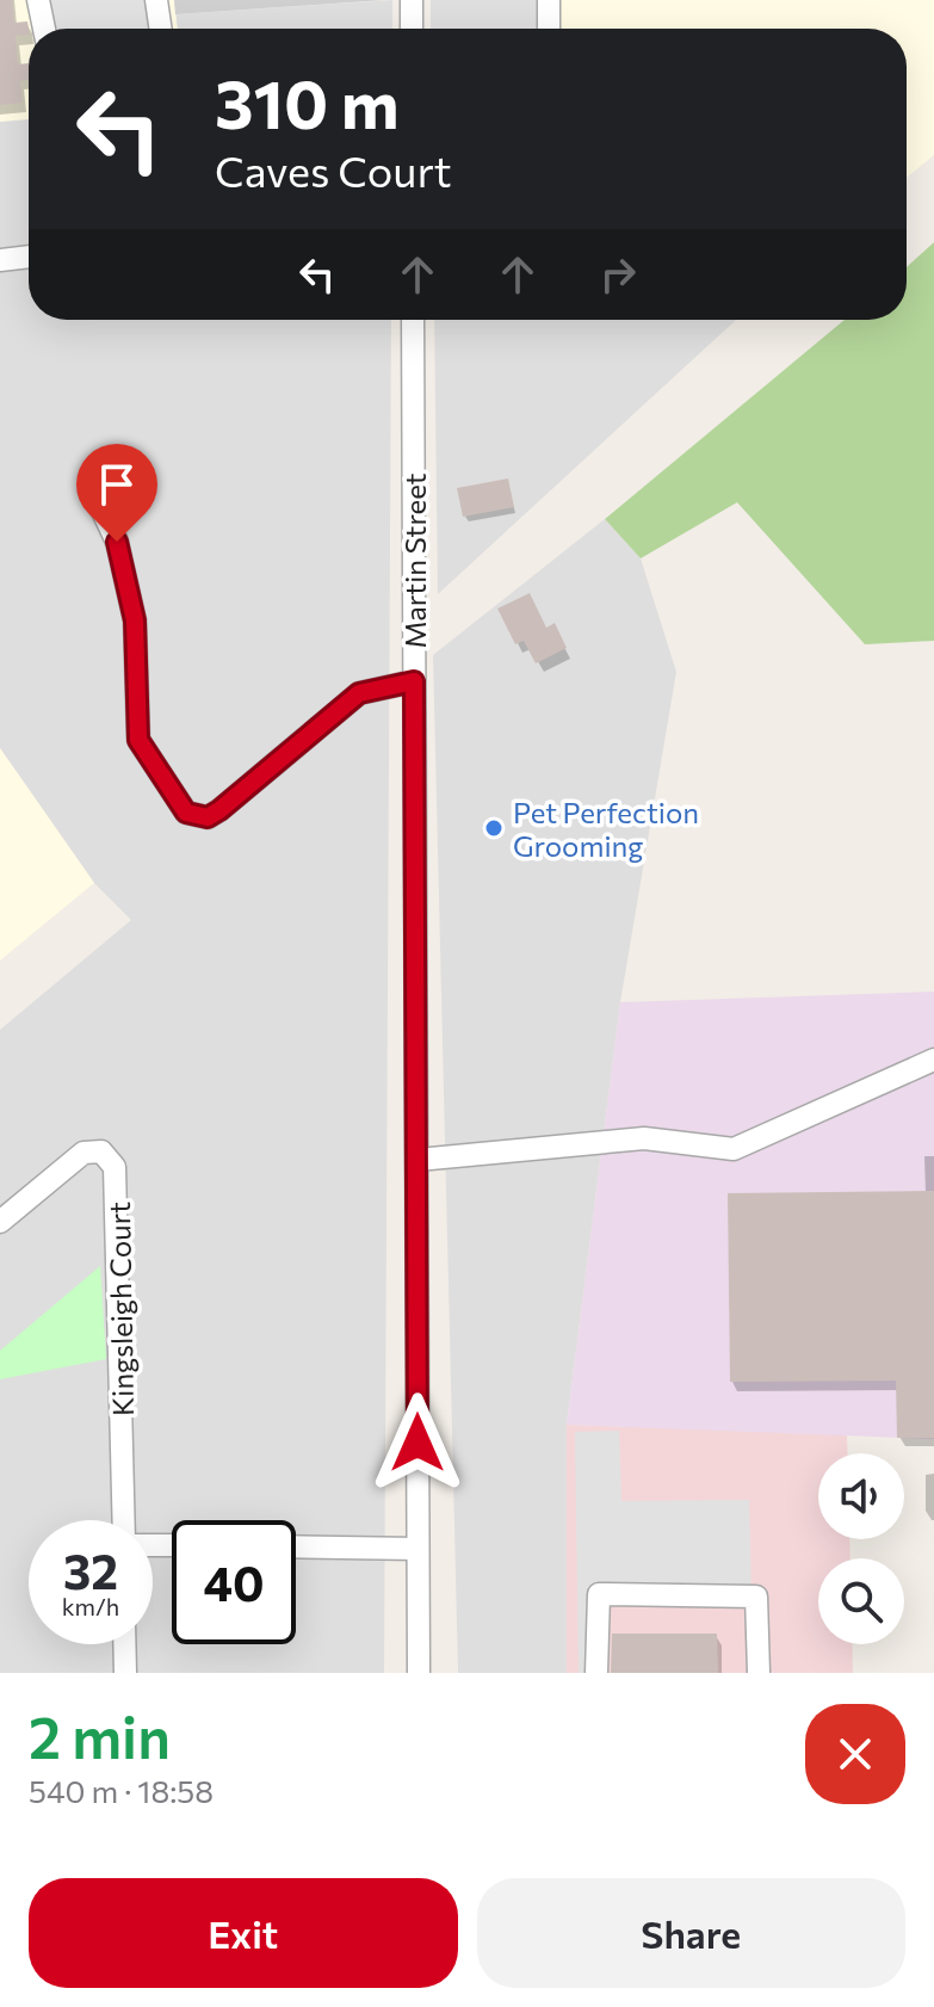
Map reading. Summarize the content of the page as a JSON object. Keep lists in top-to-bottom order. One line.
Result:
{"streets":{"street":["Martin Street","Kingsleigh Court"]},"places":["Pet Perfection Grooming"],"page":{"turn":["310 m","Caves Court"],"speed":"32 km/h","limit":"40","heading":["2 min","540 m · 18:58"],"buttons":["Exit","Share"]}}
